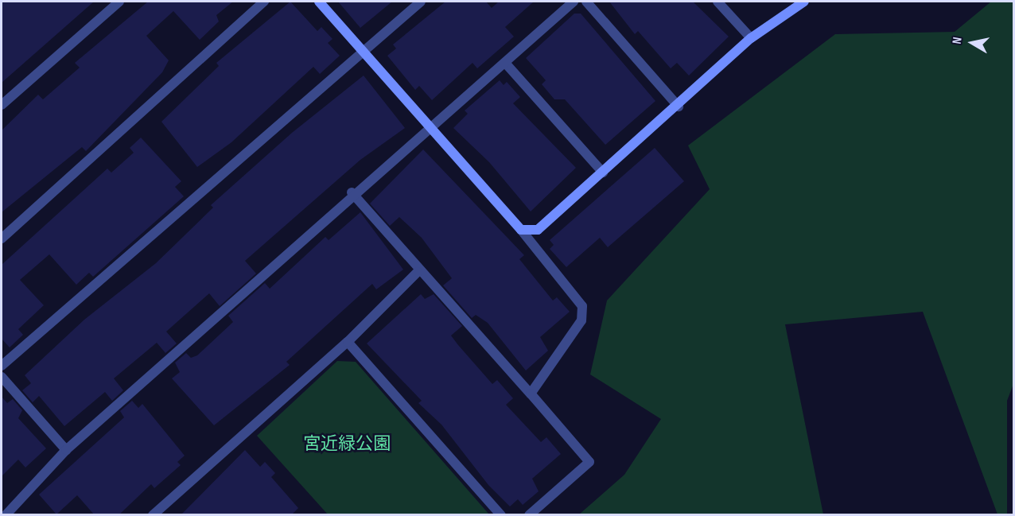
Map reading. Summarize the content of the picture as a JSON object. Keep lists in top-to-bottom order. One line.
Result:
{"parks":["宮近緑公園"],"north":"left"}
